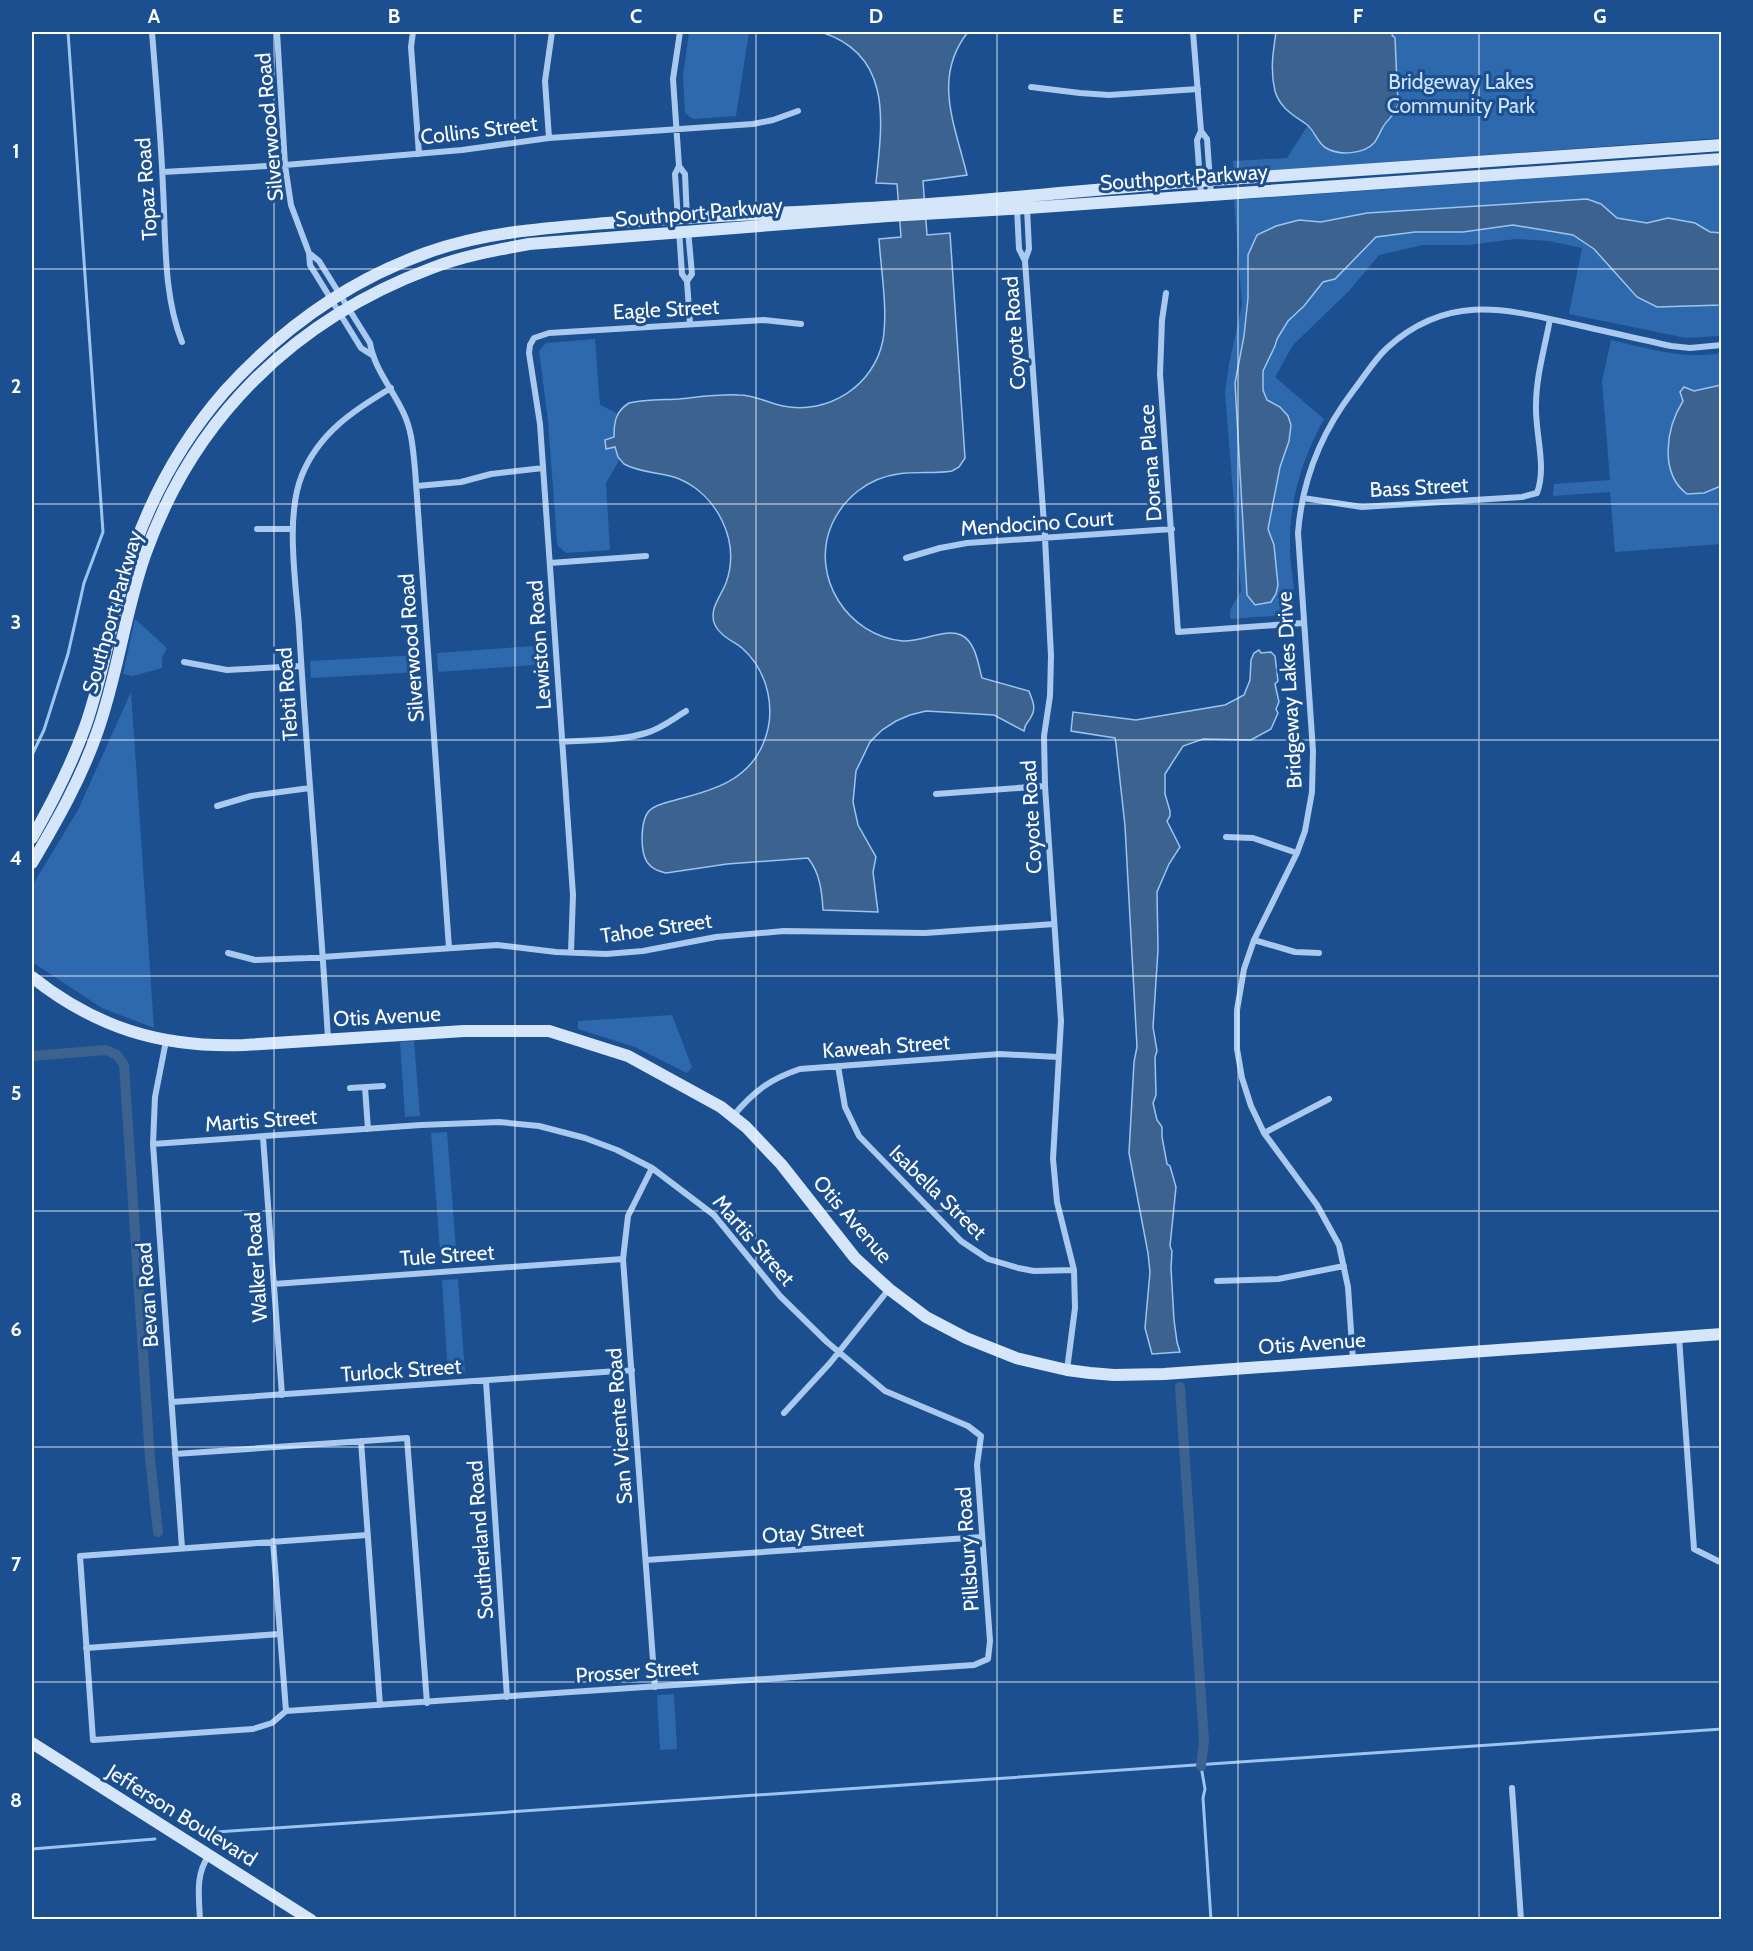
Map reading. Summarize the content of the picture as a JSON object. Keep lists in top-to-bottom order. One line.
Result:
{"streets":{"street":["Silverwood Road","Collins Street","Southport Parkway","Topaz Road","Eagle Street","Coyote Road","Dorena Place","Bass Street","Mendocino Court","Lewiston Road","Bridgeway Lakes Drive","Tebti Road","Tahoe Street","Otis Avenue","Kaweah Street","Martis Street","Isabella Street","Tule Street","Walker Road","Bevan Road","Turlock Street","San Vicente Road","Otay Street","Southerland Road","Pillsbury Road","Prosser Street","Jefferson Boulevard"]},"crossings":[["Silverwood Road","Collins Street"],["Silverwood Road","Southport Parkway"],["Silverwood Road","Tebti Road"],["Silverwood Road","Tahoe Street"],["Collins Street","Topaz Road"],["Southport Parkway","Coyote Road"],["Eagle Street","Lewiston Road"],["Coyote Road","Mendocino Court"],["Coyote Road","Tahoe Street"],["Coyote Road","Otis Avenue"],["Coyote Road","Kaweah Street"],["Coyote Road","Isabella Street"],["Dorena Place","Mendocino Court"],["Dorena Place","Bridgeway Lakes Drive"],["Bass Street","Bridgeway Lakes Drive"],["Lewiston Road","Tahoe Street"],["Bridgeway Lakes Drive","Otis Avenue"],["Tebti Road","Tahoe Street"],["Tebti Road","Otis Avenue"],["Otis Avenue","Kaweah Street"],["Otis Avenue","Bevan Road"],["Kaweah Street","Isabella Street"],["Martis Street","Walker Road"],["Martis Street","Bevan Road"],["Martis Street","San Vicente Road"],["Martis Street","Pillsbury Road"],["Tule Street","Walker Road"],["Tule Street","San Vicente Road"],["Walker Road","Turlock Street"],["Bevan Road","Turlock Street"],["Turlock Street","San Vicente Road"],["Turlock Street","Southerland Road"],["San Vicente Road","Otay Street"],["San Vicente Road","Prosser Street"],["Otay Street","Pillsbury Road"],["Southerland Road","Prosser Street"],["Pillsbury Road","Prosser Street"]],"parks":["Bridgeway Lakes Community Park"],"grid":{"columns":["A","B","C","D","E","F","G"],"rows":["1","2","3","4","5","6","7","8"]}}
